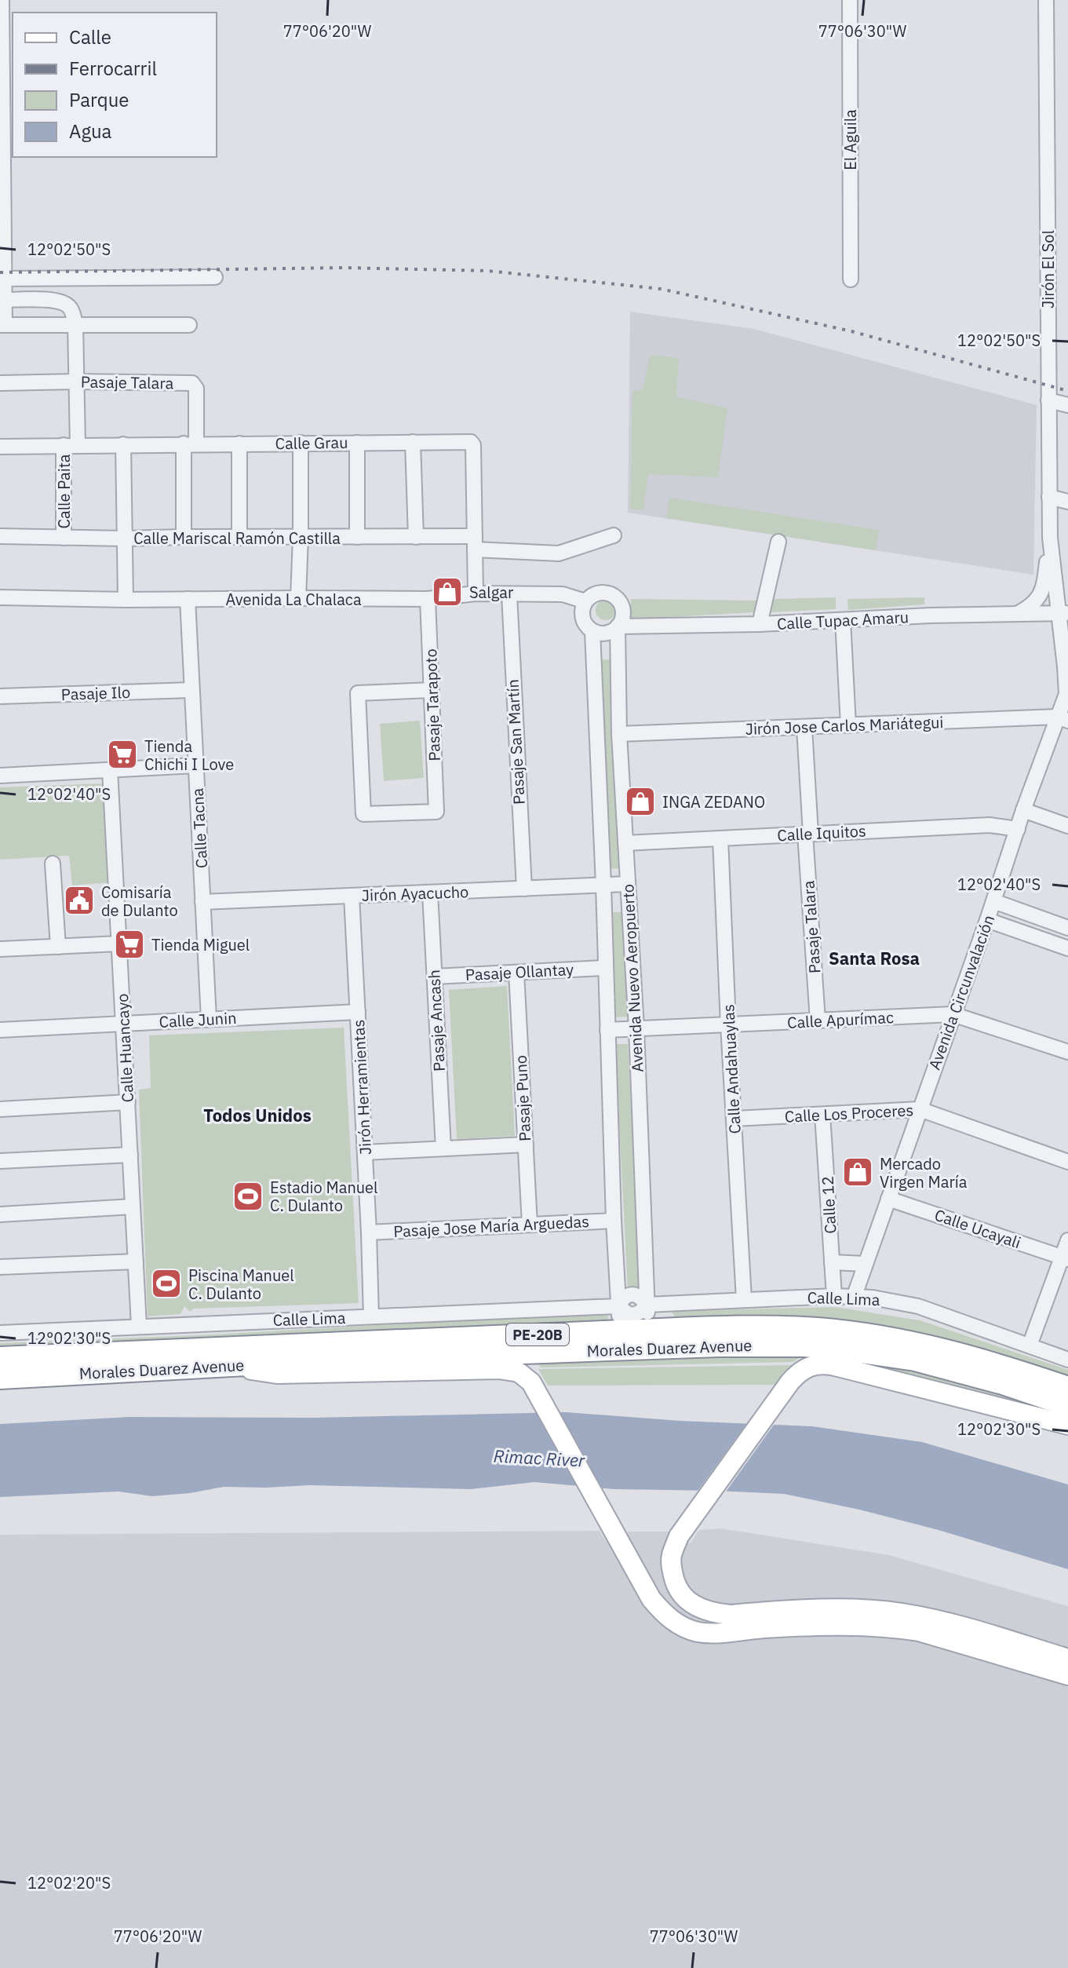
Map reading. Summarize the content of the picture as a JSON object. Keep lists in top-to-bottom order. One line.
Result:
{"streets":{"highway":["PE-20B","Morales Duarez Avenue"],"street":["El Aguila","Jirón El Sol","Pasaje Talara","Calle Grau","Calle Paita","Calle Mariscal Ramón Castilla","Avenida La Chalaca","Calle Tupac Amaru","Pasaje Ilo","Pasaje Tarapoto","Jirón Jose Carlos Mariátegui","Pasaje San Martín","Calle Tacna","Calle Iquitos","Jirón Ayacucho","Pasaje Ollantay","Avenida Nuevo Aeropuerto","Avenida Circunvalación","Calle Junin","Calle Apurímac","Pasaje Ancash","Calle Huancayo","Calle Andahuaylas","Jirón Herramientas","Pasaje Puno","Calle Los Proceres","Calle 12","Pasaje Jose María Arguedas","Calle Ucayali","Calle Lima"]},"crossings":[["Jirón El Sol","Calle Tupac Amaru"],["Jirón El Sol","Avenida Circunvalación"],["Pasaje Talara","Calle Grau"],["Pasaje Talara","Calle Paita"],["Pasaje Talara","Jirón Jose Carlos Mariátegui"],["Pasaje Talara","Calle Iquitos"],["Pasaje Talara","Calle Apurímac"],["Calle Grau","Calle Paita"],["Calle Grau","Calle Mariscal Ramón Castilla"],["Calle Grau","Avenida La Chalaca"],["Calle Paita","Calle Mariscal Ramón Castilla"],["Avenida La Chalaca","Calle Tupac Amaru"],["Avenida La Chalaca","Pasaje Tarapoto"],["Avenida La Chalaca","Pasaje San Martín"],["Avenida La Chalaca","Calle Tacna"],["Avenida La Chalaca","Avenida Nuevo Aeropuerto"],["Calle Tupac Amaru","Avenida Nuevo Aeropuerto"],["Calle Tupac Amaru","Avenida Circunvalación"],["Pasaje Ilo","Calle Tacna"],["Jirón Jose Carlos Mariátegui","Avenida Nuevo Aeropuerto"],["Jirón Jose Carlos Mariátegui","Avenida Circunvalación"],["Pasaje San Martín","Jirón Ayacucho"],["Calle Tacna","Jirón Ayacucho"],["Calle Tacna","Calle Junin"],["Calle Iquitos","Avenida Nuevo Aeropuerto"],["Calle Iquitos","Avenida Circunvalación"],["Calle Iquitos","Calle Andahuaylas"],["Jirón Ayacucho","Avenida Nuevo Aeropuerto"],["Jirón Ayacucho","Pasaje Ancash"],["Jirón Ayacucho","Jirón Herramientas"],["Pasaje Ollantay","Avenida Nuevo Aeropuerto"],["Pasaje Ollantay","Pasaje Ancash"],["Pasaje Ollantay","Pasaje Puno"],["Avenida Nuevo Aeropuerto","Calle Apurímac"],["Avenida Nuevo Aeropuerto","Pasaje Jose María Arguedas"],["Avenida Nuevo Aeropuerto","Calle Lima"],["Avenida Nuevo Aeropuerto","Morales Duarez Avenue"],["Avenida Circunvalación","Calle Apurímac"],["Avenida Circunvalación","Calle Los Proceres"],["Avenida Circunvalación","Calle Ucayali"],["Avenida Circunvalación","Calle Lima"],["Calle Junin","Calle Huancayo"],["Calle Junin","Jirón Herramientas"],["Calle Apurímac","Calle Andahuaylas"],["Calle Huancayo","Calle Lima"],["Calle Andahuaylas","Calle Los Proceres"],["Calle Andahuaylas","Calle Lima"],["Jirón Herramientas","Pasaje Jose María Arguedas"],["Jirón Herramientas","Calle Lima"],["Pasaje Puno","Pasaje Jose María Arguedas"],["Calle Los Proceres","Calle 12"],["Calle 12","Calle Lima"],["Calle Lima","Morales Duarez Avenue"]],"districts":["Santa Rosa","Todos Unidos"],"water":["Rimac River"],"places":{"shop":["Salgar","INGA ZEDANO","Mercado Virgen María"],"supermarket":["Tienda Chichi I Love","Tienda Miguel"],"public building":["Comisaría de Dulanto"],"sports":["Estadio Manuel C. Dulanto","Piscina Manuel C. Dulanto"]},"legend":["Calle","Ferrocarril","Parque","Agua"],"coordinates":["77°06'20\"W","77°06'30\"W","12°02'50\"S","12°02'40\"S","12°02'30\"S","12°02'20\"S"]}
